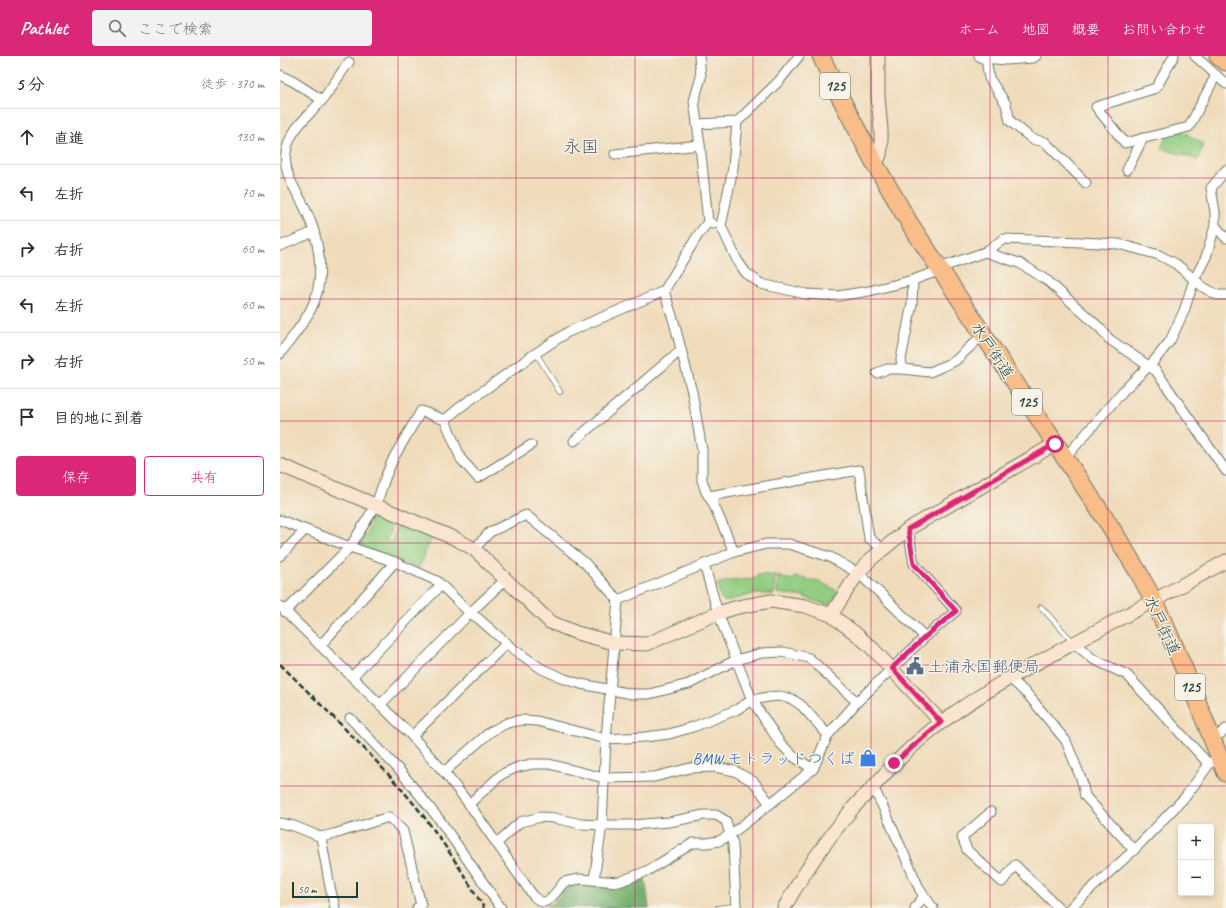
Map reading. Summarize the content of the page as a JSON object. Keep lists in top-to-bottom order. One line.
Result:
{"streets":{"highway":["125","水戸街道"]},"districts":["永国"],"places":{"public building":["土浦永国郵便局"],"shop":["BMW モトラッドつくば"]},"scale_bar":"50 m","page":{"header":"Pathlet","search":"ここで検索","nav":["ホーム","地図","概要","お問い合わせ"],"heading":["5 分","徒歩 · 370 m"],"list":[["直進","130 m"],["左折","70 m"],["右折","60 m"],["左折","60 m"],["右折","50 m"],"目的地に到着"],"buttons":["保存","共有"],"map_buttons":["+","−"],"scale":"50 m"}}
